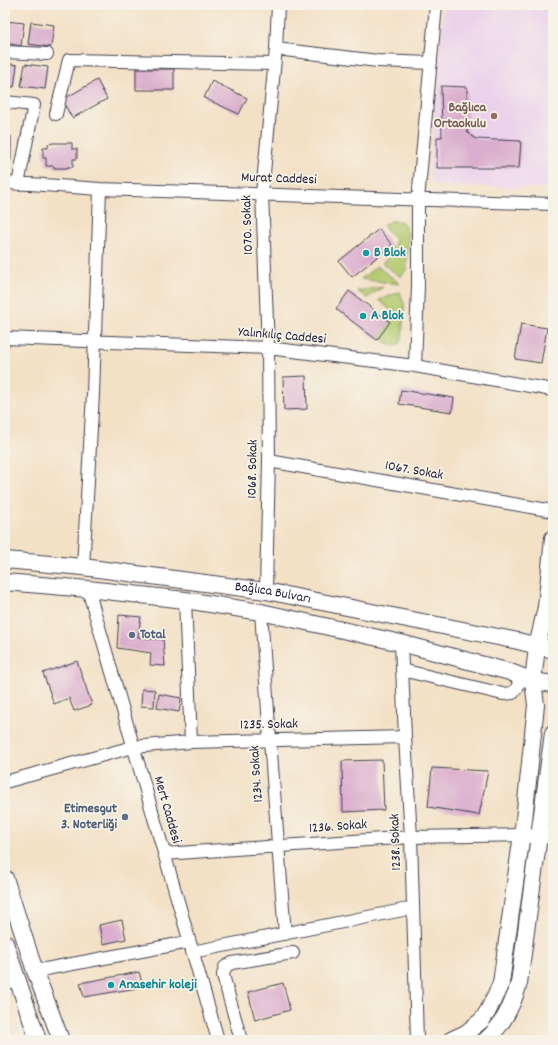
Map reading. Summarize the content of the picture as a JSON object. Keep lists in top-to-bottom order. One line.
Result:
{"streets":{"main road":["Bağlıca Bulvarı"],"street":["Murat Caddesi","1070. Sokak","Yalınkılıç Caddesi","1068. Sokak","1067. Sokak","1235. Sokak","1234. Sokak","Mert Caddesi","1236. Sokak","1238. Sokak"]},"crossings":[["Murat Caddesi","1070. Sokak"],["1070. Sokak","Yalınkılıç Caddesi"],["1070. Sokak","1068. Sokak"],["Yalınkılıç Caddesi","1068. Sokak"],["1068. Sokak","1067. Sokak"],["1068. Sokak","Bağlıca Bulvarı"],["Bağlıca Bulvarı","1234. Sokak"],["Bağlıca Bulvarı","Mert Caddesi"],["Bağlıca Bulvarı","1238. Sokak"],["1235. Sokak","1234. Sokak"],["1235. Sokak","Mert Caddesi"],["1235. Sokak","1238. Sokak"],["1234. Sokak","1236. Sokak"],["Mert Caddesi","1236. Sokak"],["1236. Sokak","1238. Sokak"]],"places":["Bağlıca Ortaokulu","B Blok","A Blok","Total","Etimesgut 3. Noterliği","Anasehir koleji"]}
